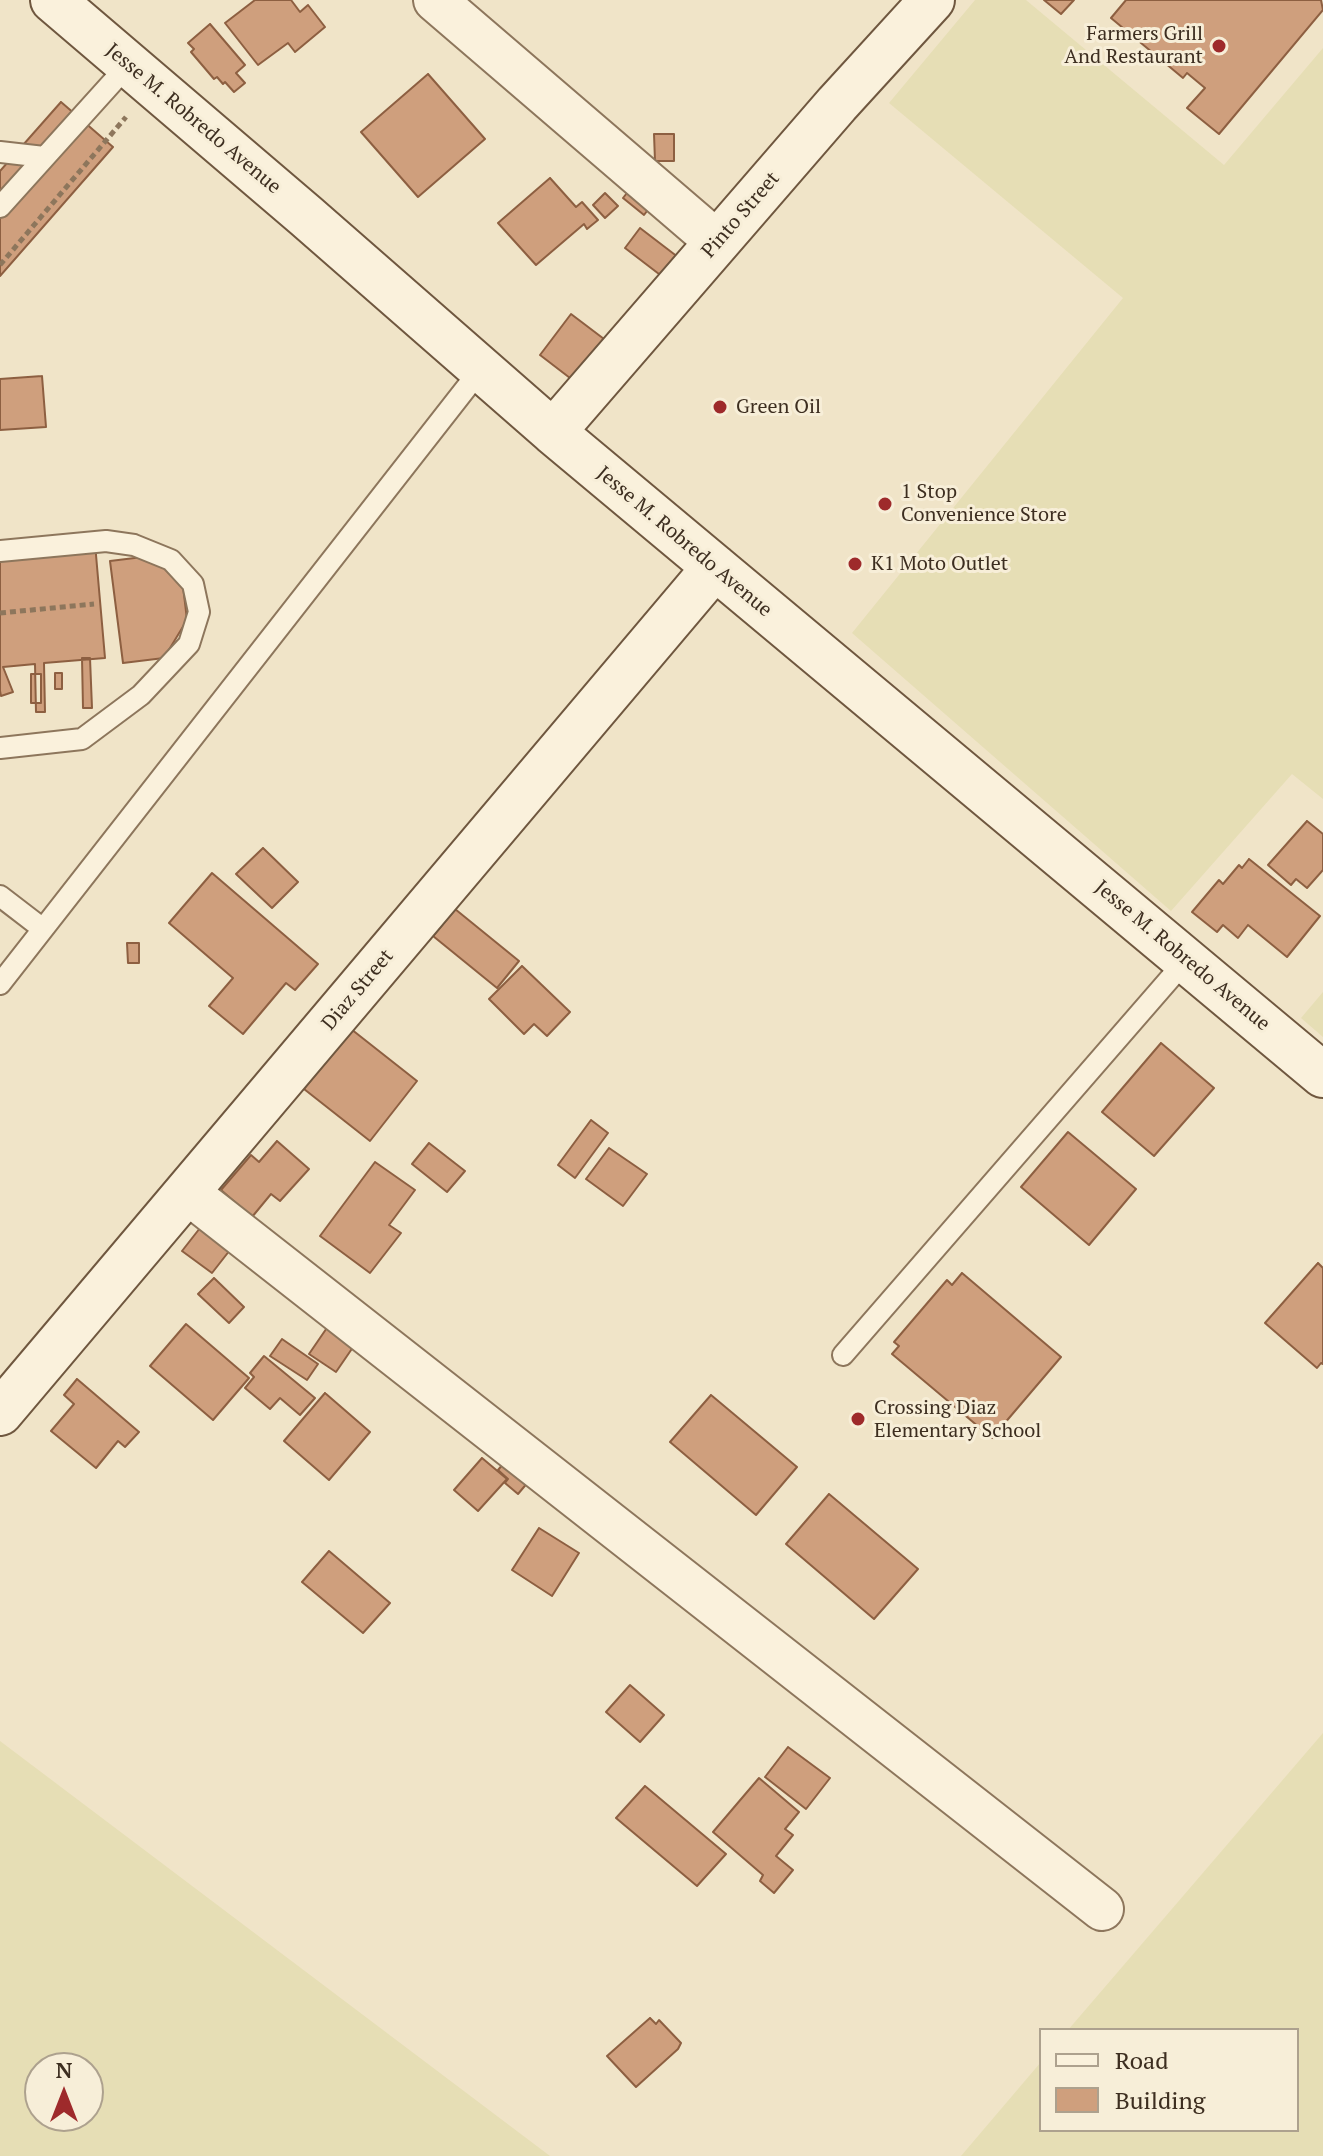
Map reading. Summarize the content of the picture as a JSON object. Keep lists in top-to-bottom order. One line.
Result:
{"streets":{"main road":["Jesse M. Robredo Avenue","Pinto Street","Diaz Street"]},"crossings":[["Jesse M. Robredo Avenue","Pinto Street"],["Jesse M. Robredo Avenue","Diaz Street"]],"places":["Farmers Grill And Restaurant","Green Oil","1 Stop Convenience Store","K1 Moto Outlet","Crossing Diaz Elementary School"],"legend":["Road","Building"],"north":"top"}
